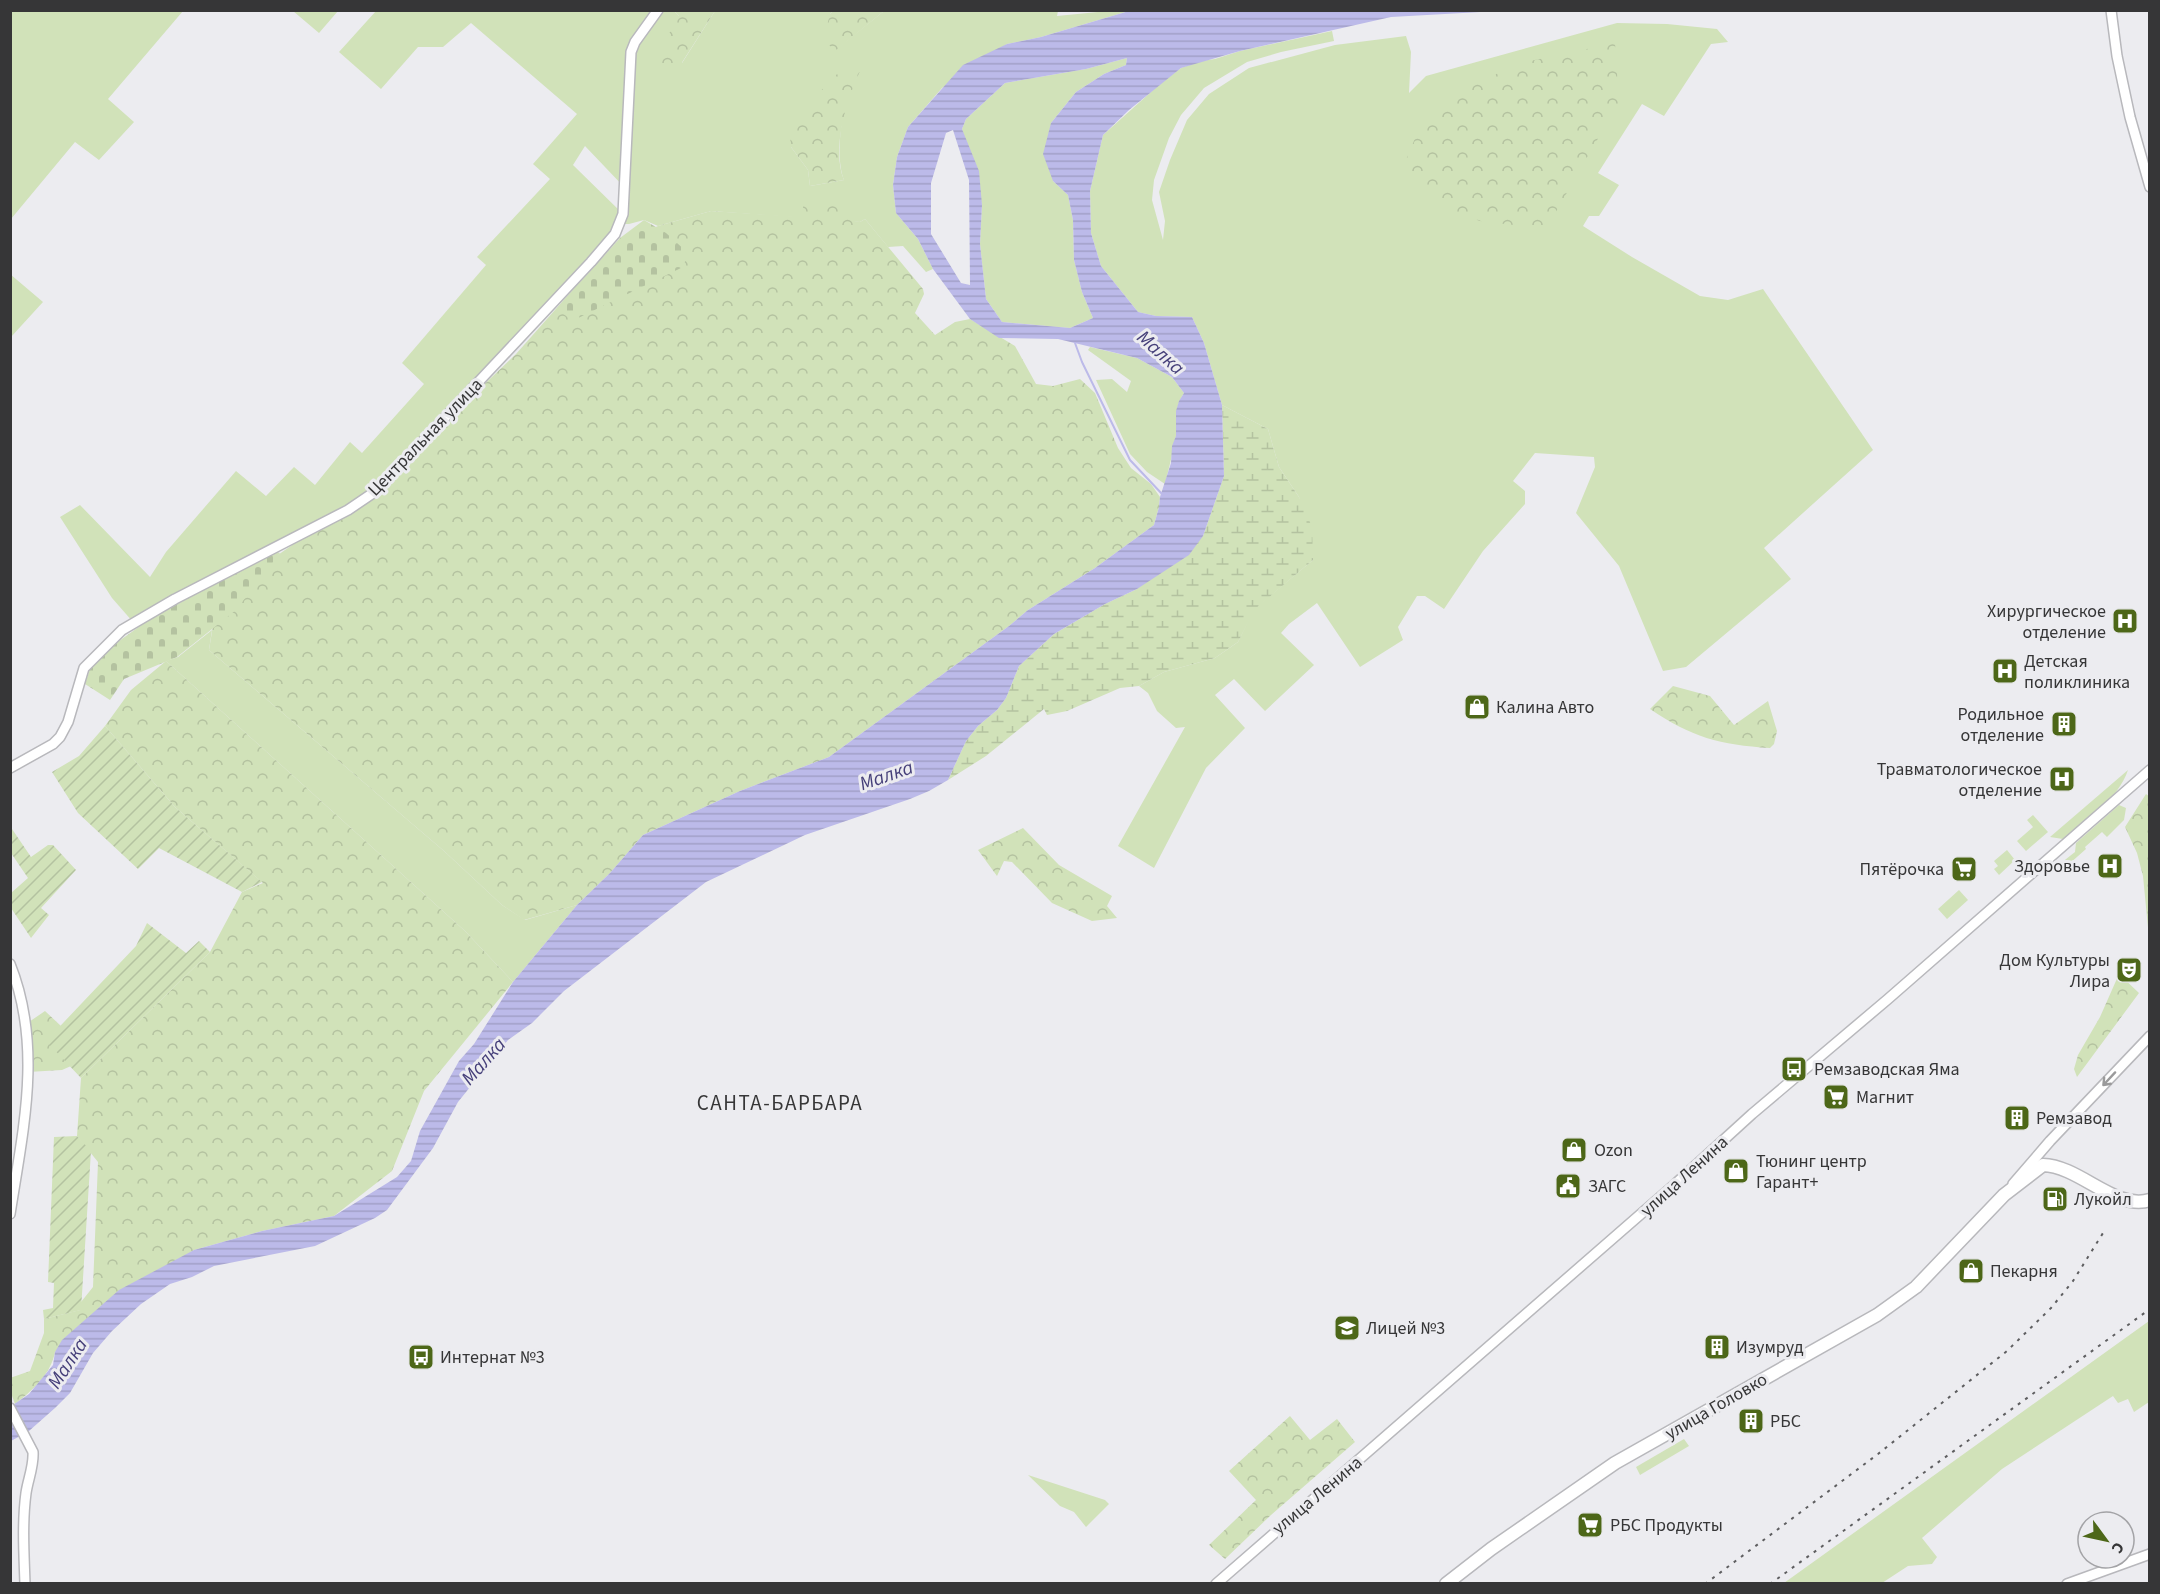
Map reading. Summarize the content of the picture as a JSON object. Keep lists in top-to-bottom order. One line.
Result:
{"streets":{"main road":["улица Головко"],"street":["Центральная улица","улица Ленина"]},"districts":["САНТА-БАРБАРА"],"water":["Малка"],"places":{"hospital":["Хирургическое отделение","Детская поликлиника","Травматологическое отделение","Здоровье"],"shop":["Калина Авто","Ozon","Тюнинг центр Гарант+","Пекарня"],"building":["Родильное отделение","Ремзавод","Изумруд","РБС"],"supermarket":["Пятёрочка","Магнит","РБС Продукты"],"theatre":["Дом Культуры Лира"],"bus stop":["Ремзаводская Яма","Интернат №3"],"public building":["ЗАГС"],"fuel station":["Лукойл"],"school or university":["Лицей №3"]},"north":"bottom right"}
